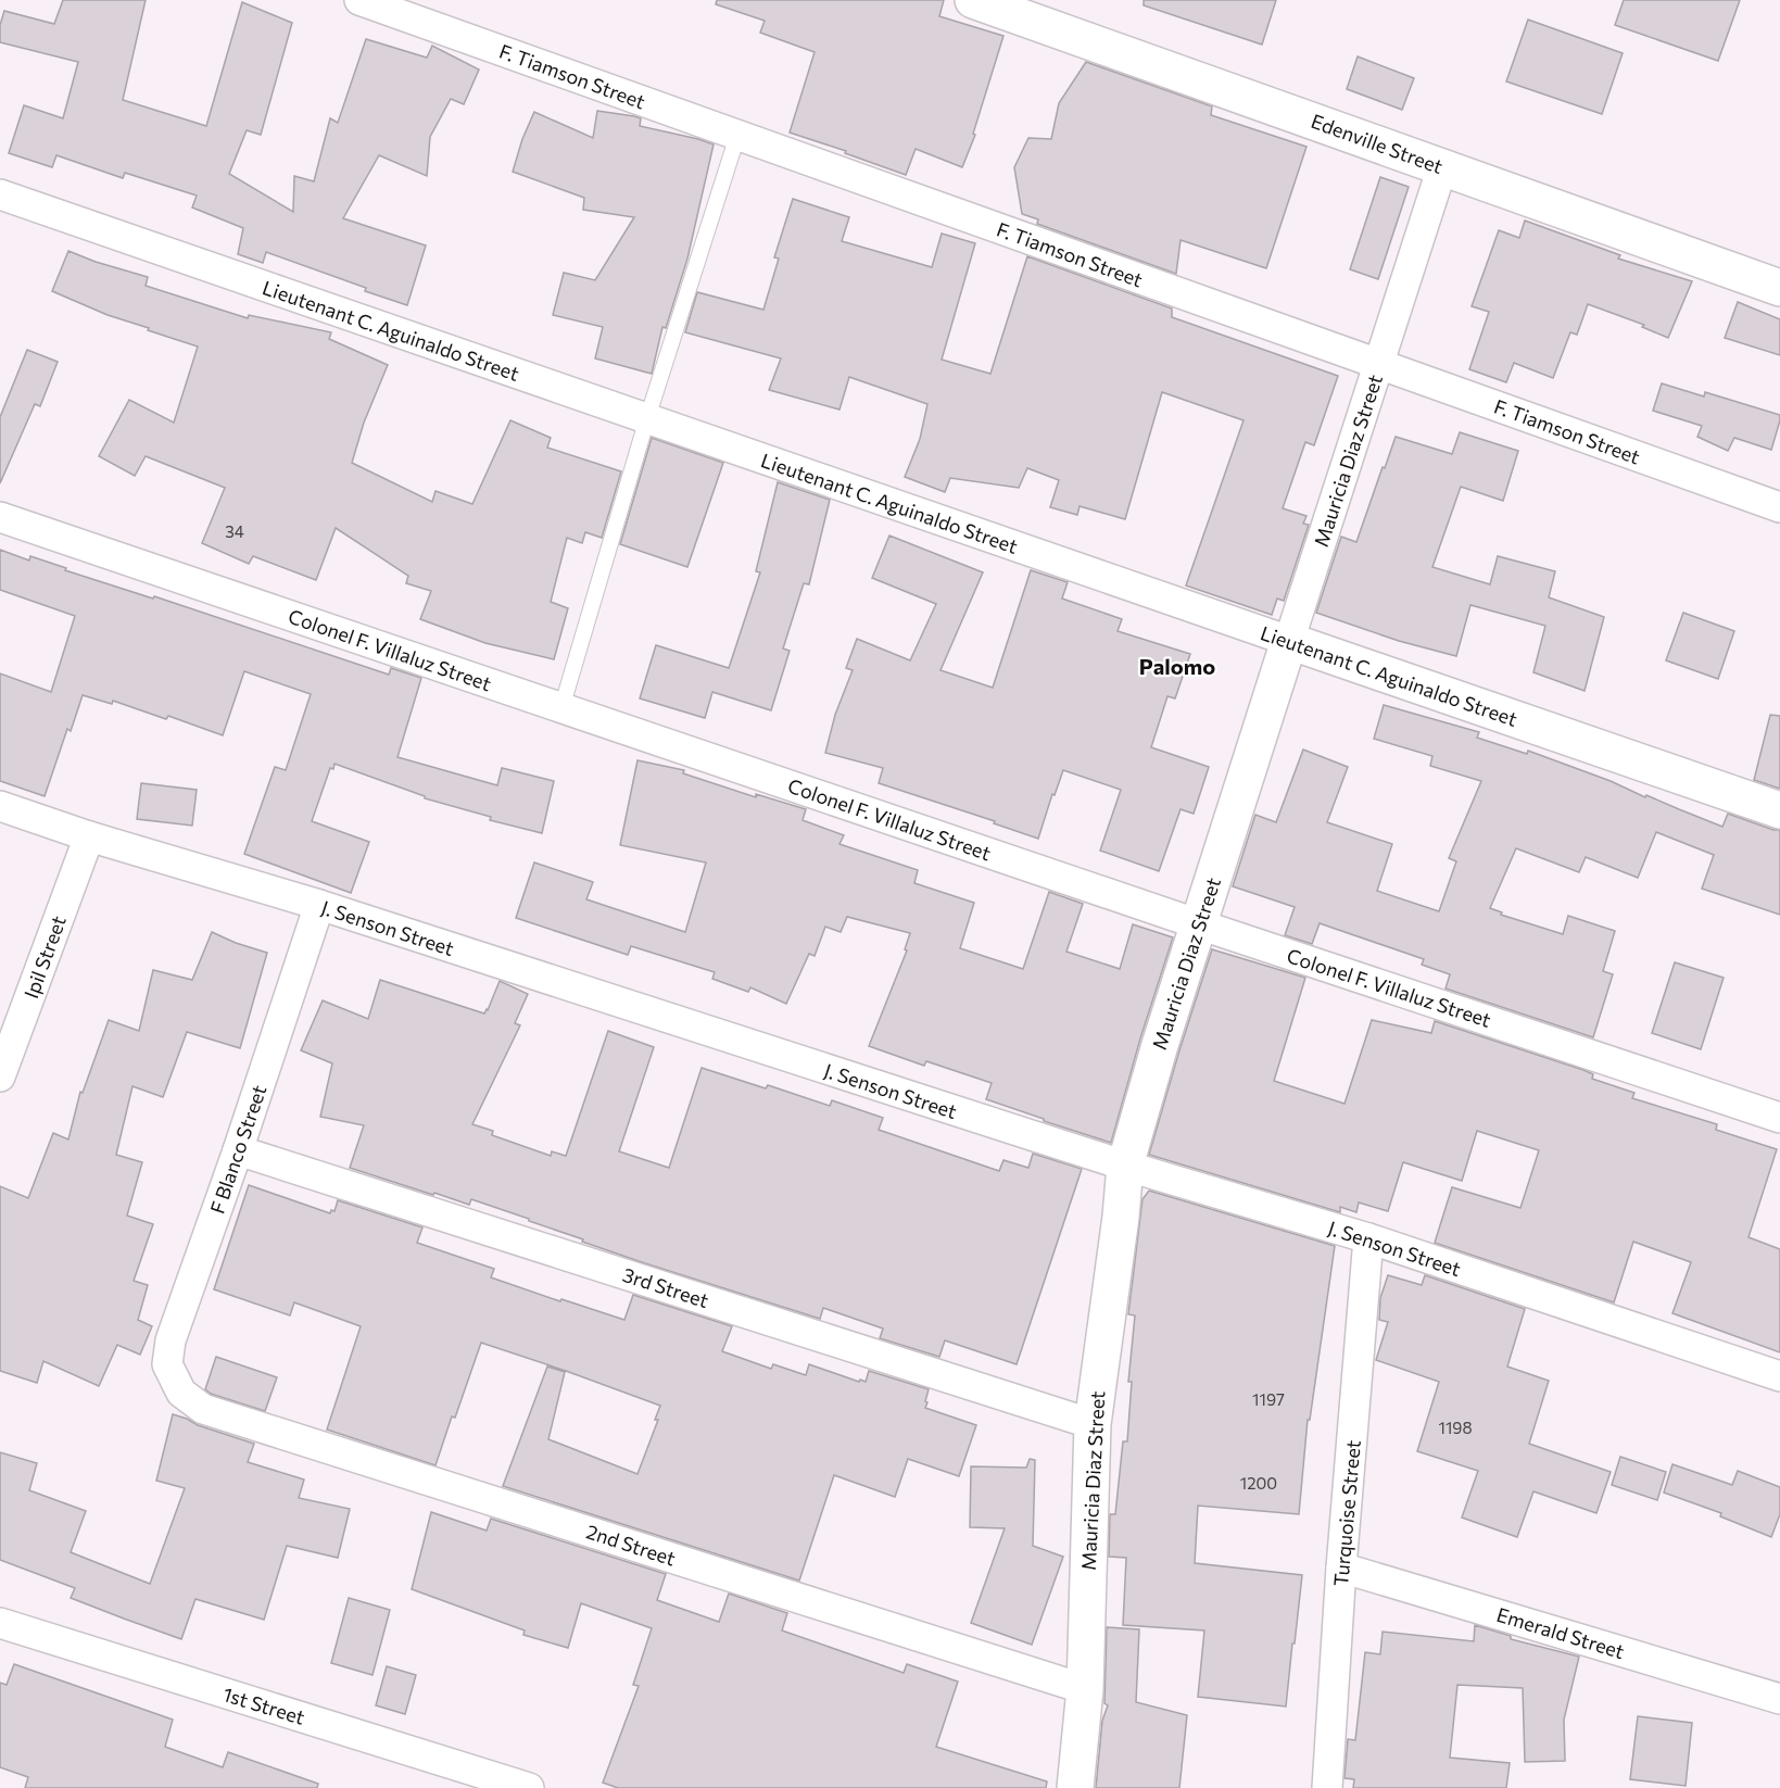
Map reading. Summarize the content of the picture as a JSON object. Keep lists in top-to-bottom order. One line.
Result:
{"streets":{"street":["F. Tiamson Street","Edenville Street","Lieutenant C. Aguinaldo Street","Mauricia Diaz Street","Colonel F. Villaluz Street","J. Senson Street","Ipil Street","F Blanco Street","3rd Street","Turquoise Street","2nd Street","Emerald Street","1st Street"]},"crossings":[["F. Tiamson Street","Mauricia Diaz Street"],["Edenville Street","Mauricia Diaz Street"],["Lieutenant C. Aguinaldo Street","Mauricia Diaz Street"],["Mauricia Diaz Street","Colonel F. Villaluz Street"],["Mauricia Diaz Street","J. Senson Street"],["Mauricia Diaz Street","3rd Street"],["Mauricia Diaz Street","2nd Street"],["J. Senson Street","Ipil Street"],["J. Senson Street","F Blanco Street"],["J. Senson Street","Turquoise Street"],["F Blanco Street","3rd Street"],["F Blanco Street","2nd Street"],["Turquoise Street","Emerald Street"]],"districts":["Palomo"],"house_numbers":["34","1197","1198","1200"]}
